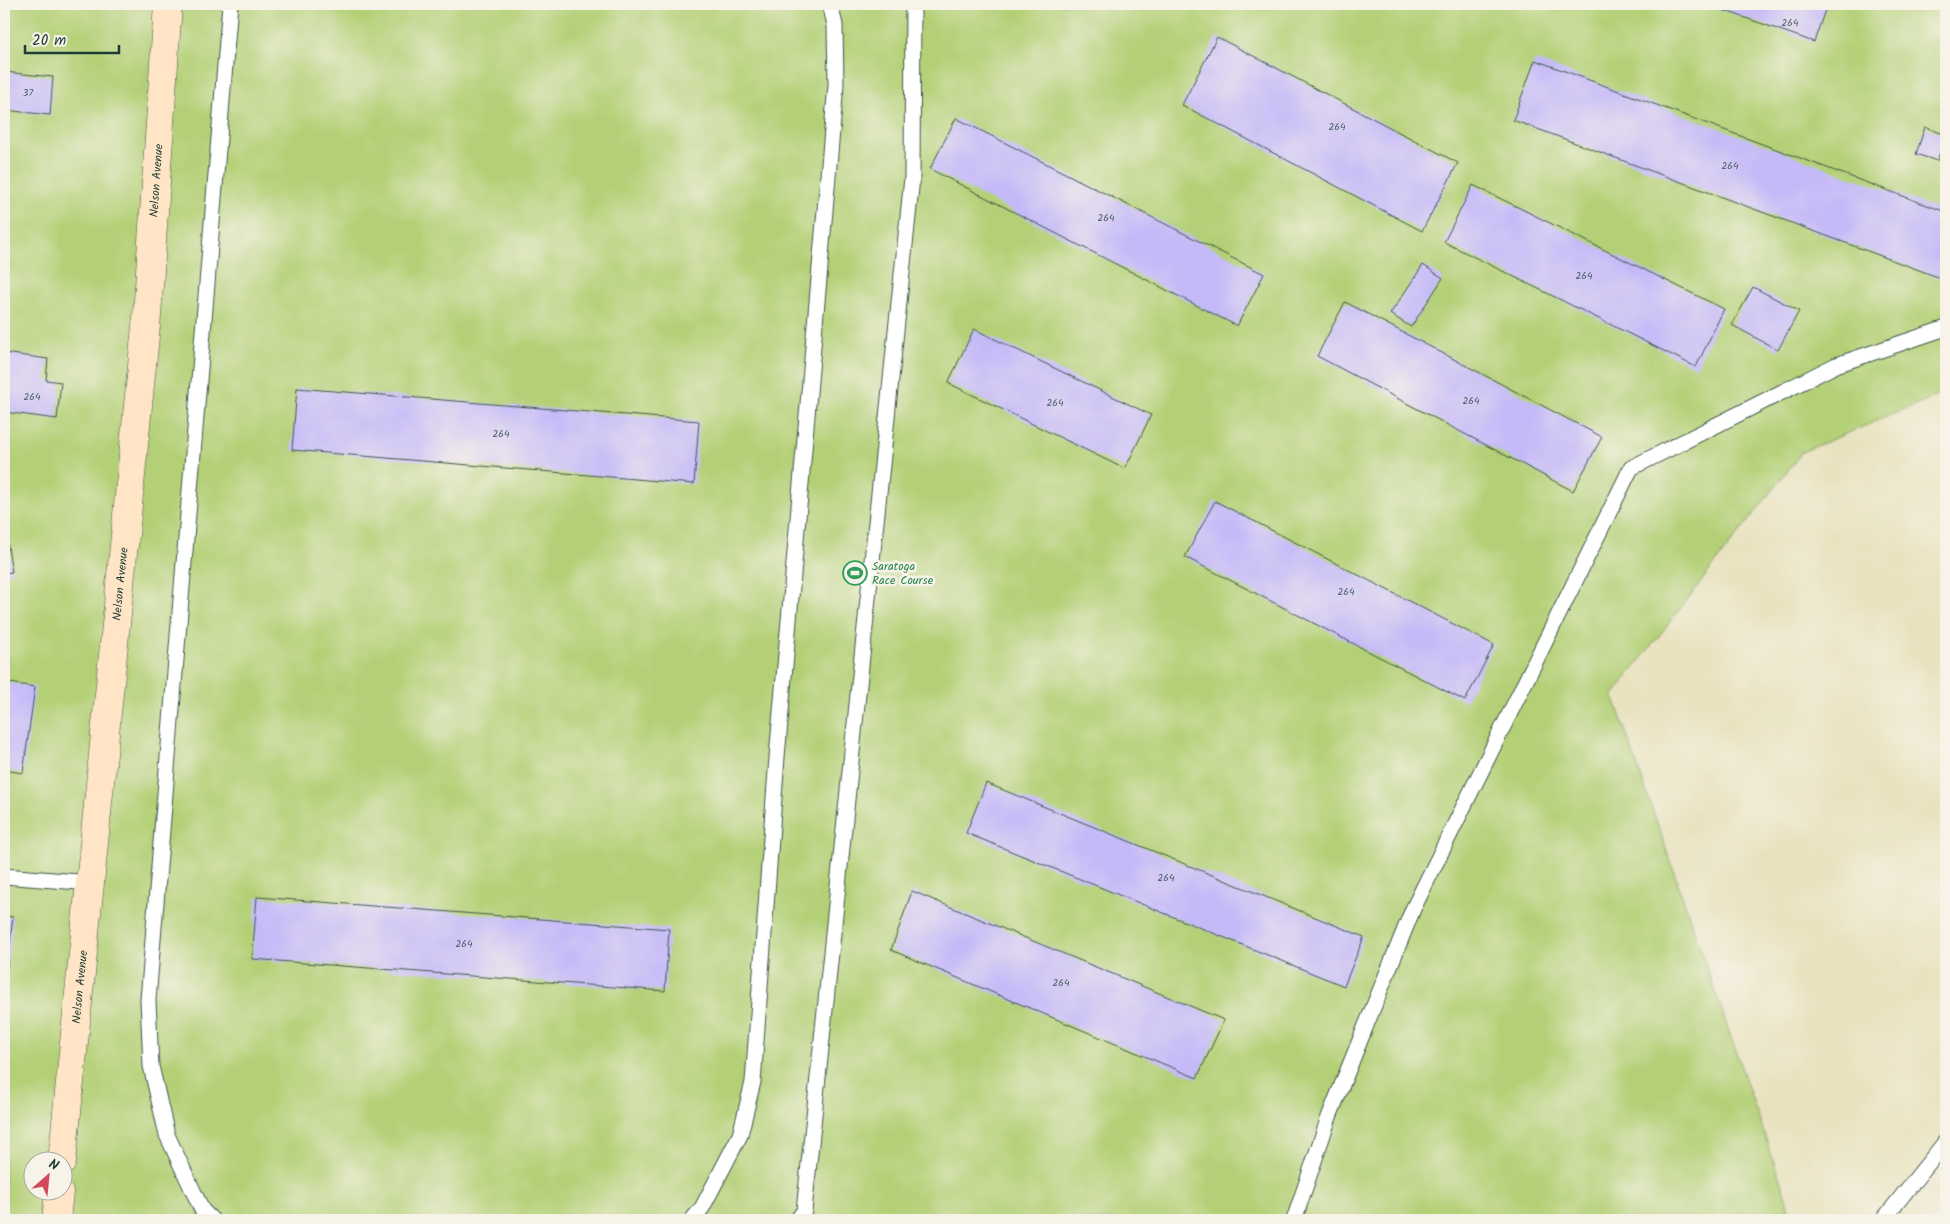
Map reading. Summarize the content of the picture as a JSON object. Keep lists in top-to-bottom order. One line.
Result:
{"streets":{"street":["Nelson Avenue"]},"places":{"sports":["Saratoga Race Course"]},"house_numbers":["264","37","264","264","264","264","264","264","264","264","264","264","264","264"],"scale_bar":"20 m","north":"top right"}
